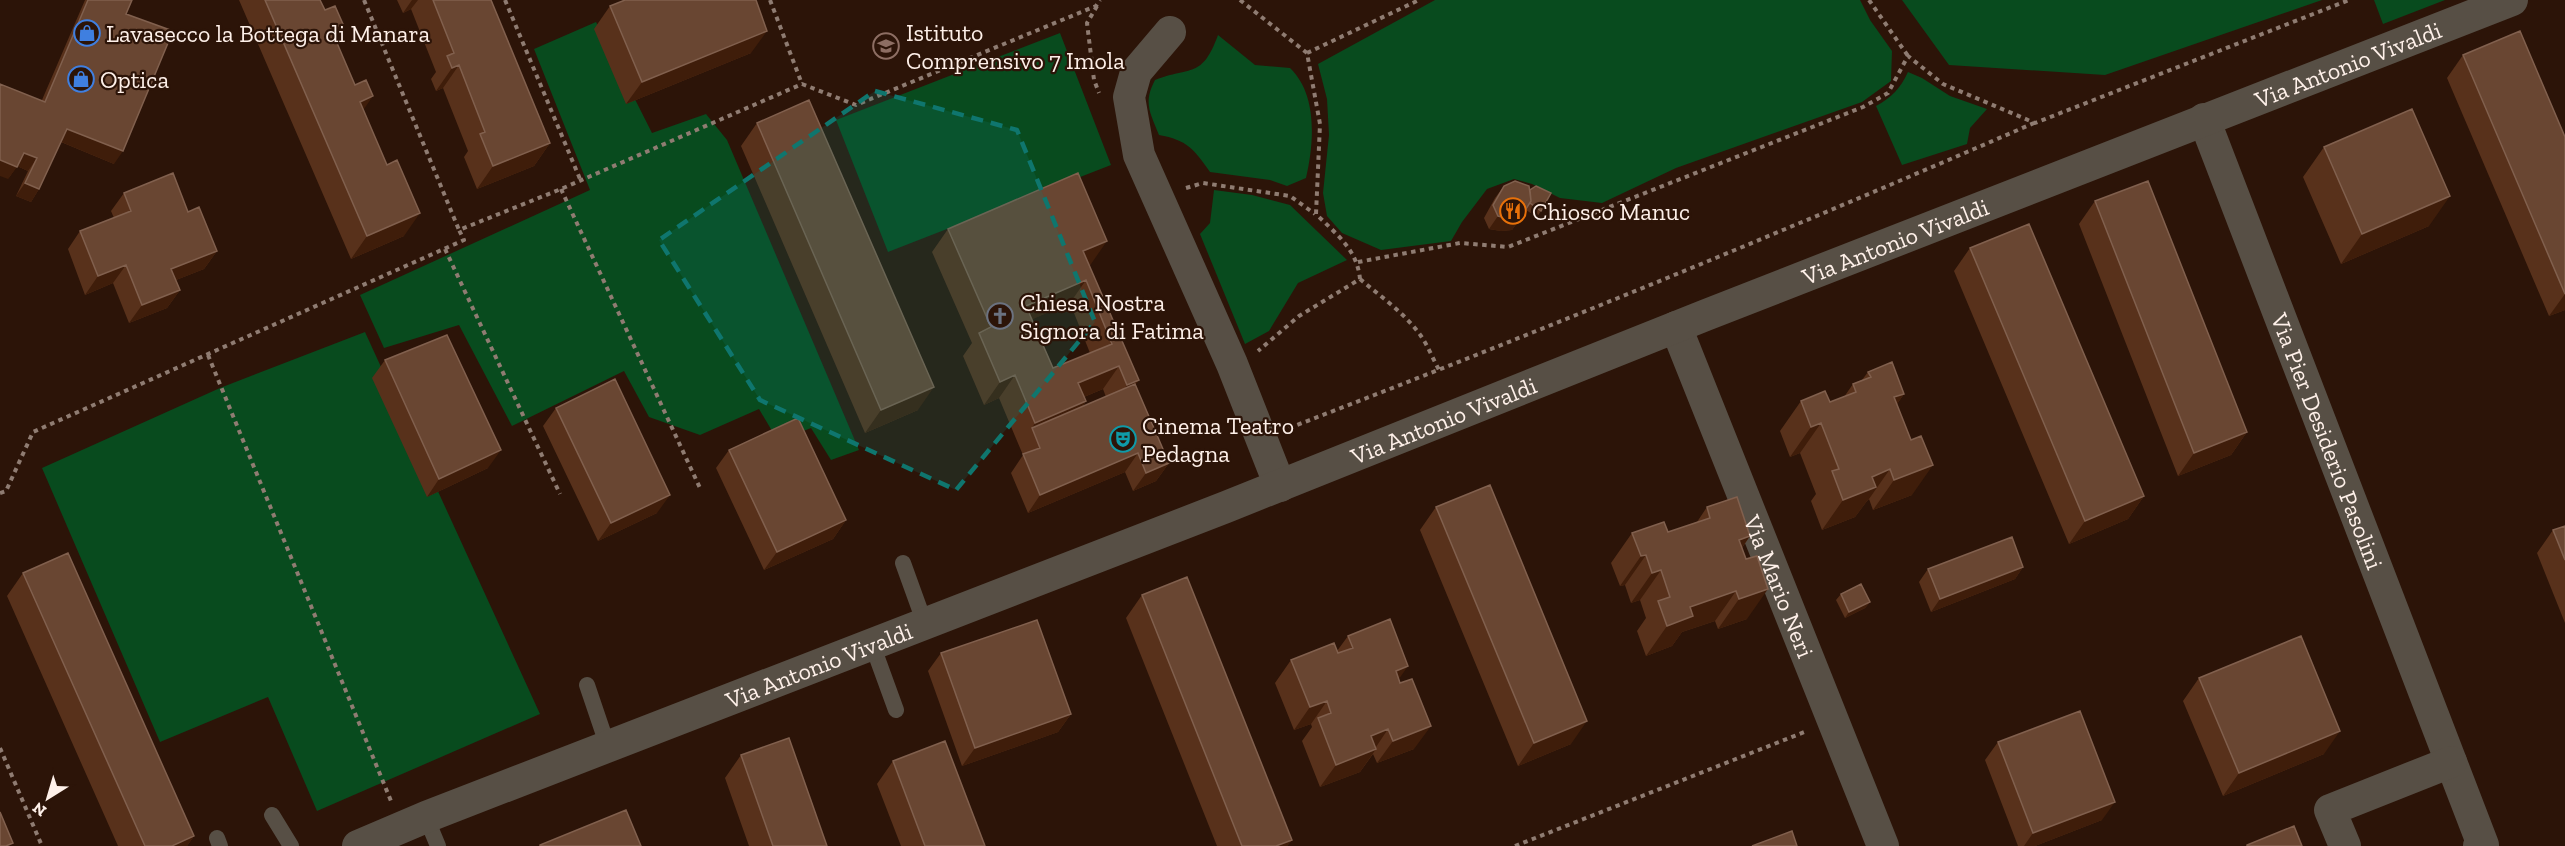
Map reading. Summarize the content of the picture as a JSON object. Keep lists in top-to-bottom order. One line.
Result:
{"streets":{"street":["Via Antonio Vivaldi","Via Pier Desiderio Pasolini","Via Mario Neri"]},"crossings":[["Via Antonio Vivaldi","Via Pier Desiderio Pasolini"],["Via Antonio Vivaldi","Via Mario Neri"]],"places":{"shop":["Lavasecco la Bottega di Manara","Optica"],"school or university":["Istituto Comprensivo 7 Imola"],"restaurant":["Chiosco Manuc"],"church":["Chiesa Nostra Signora di Fatima"],"theatre":["Cinema Teatro Pedagna"]},"north":"bottom left"}
